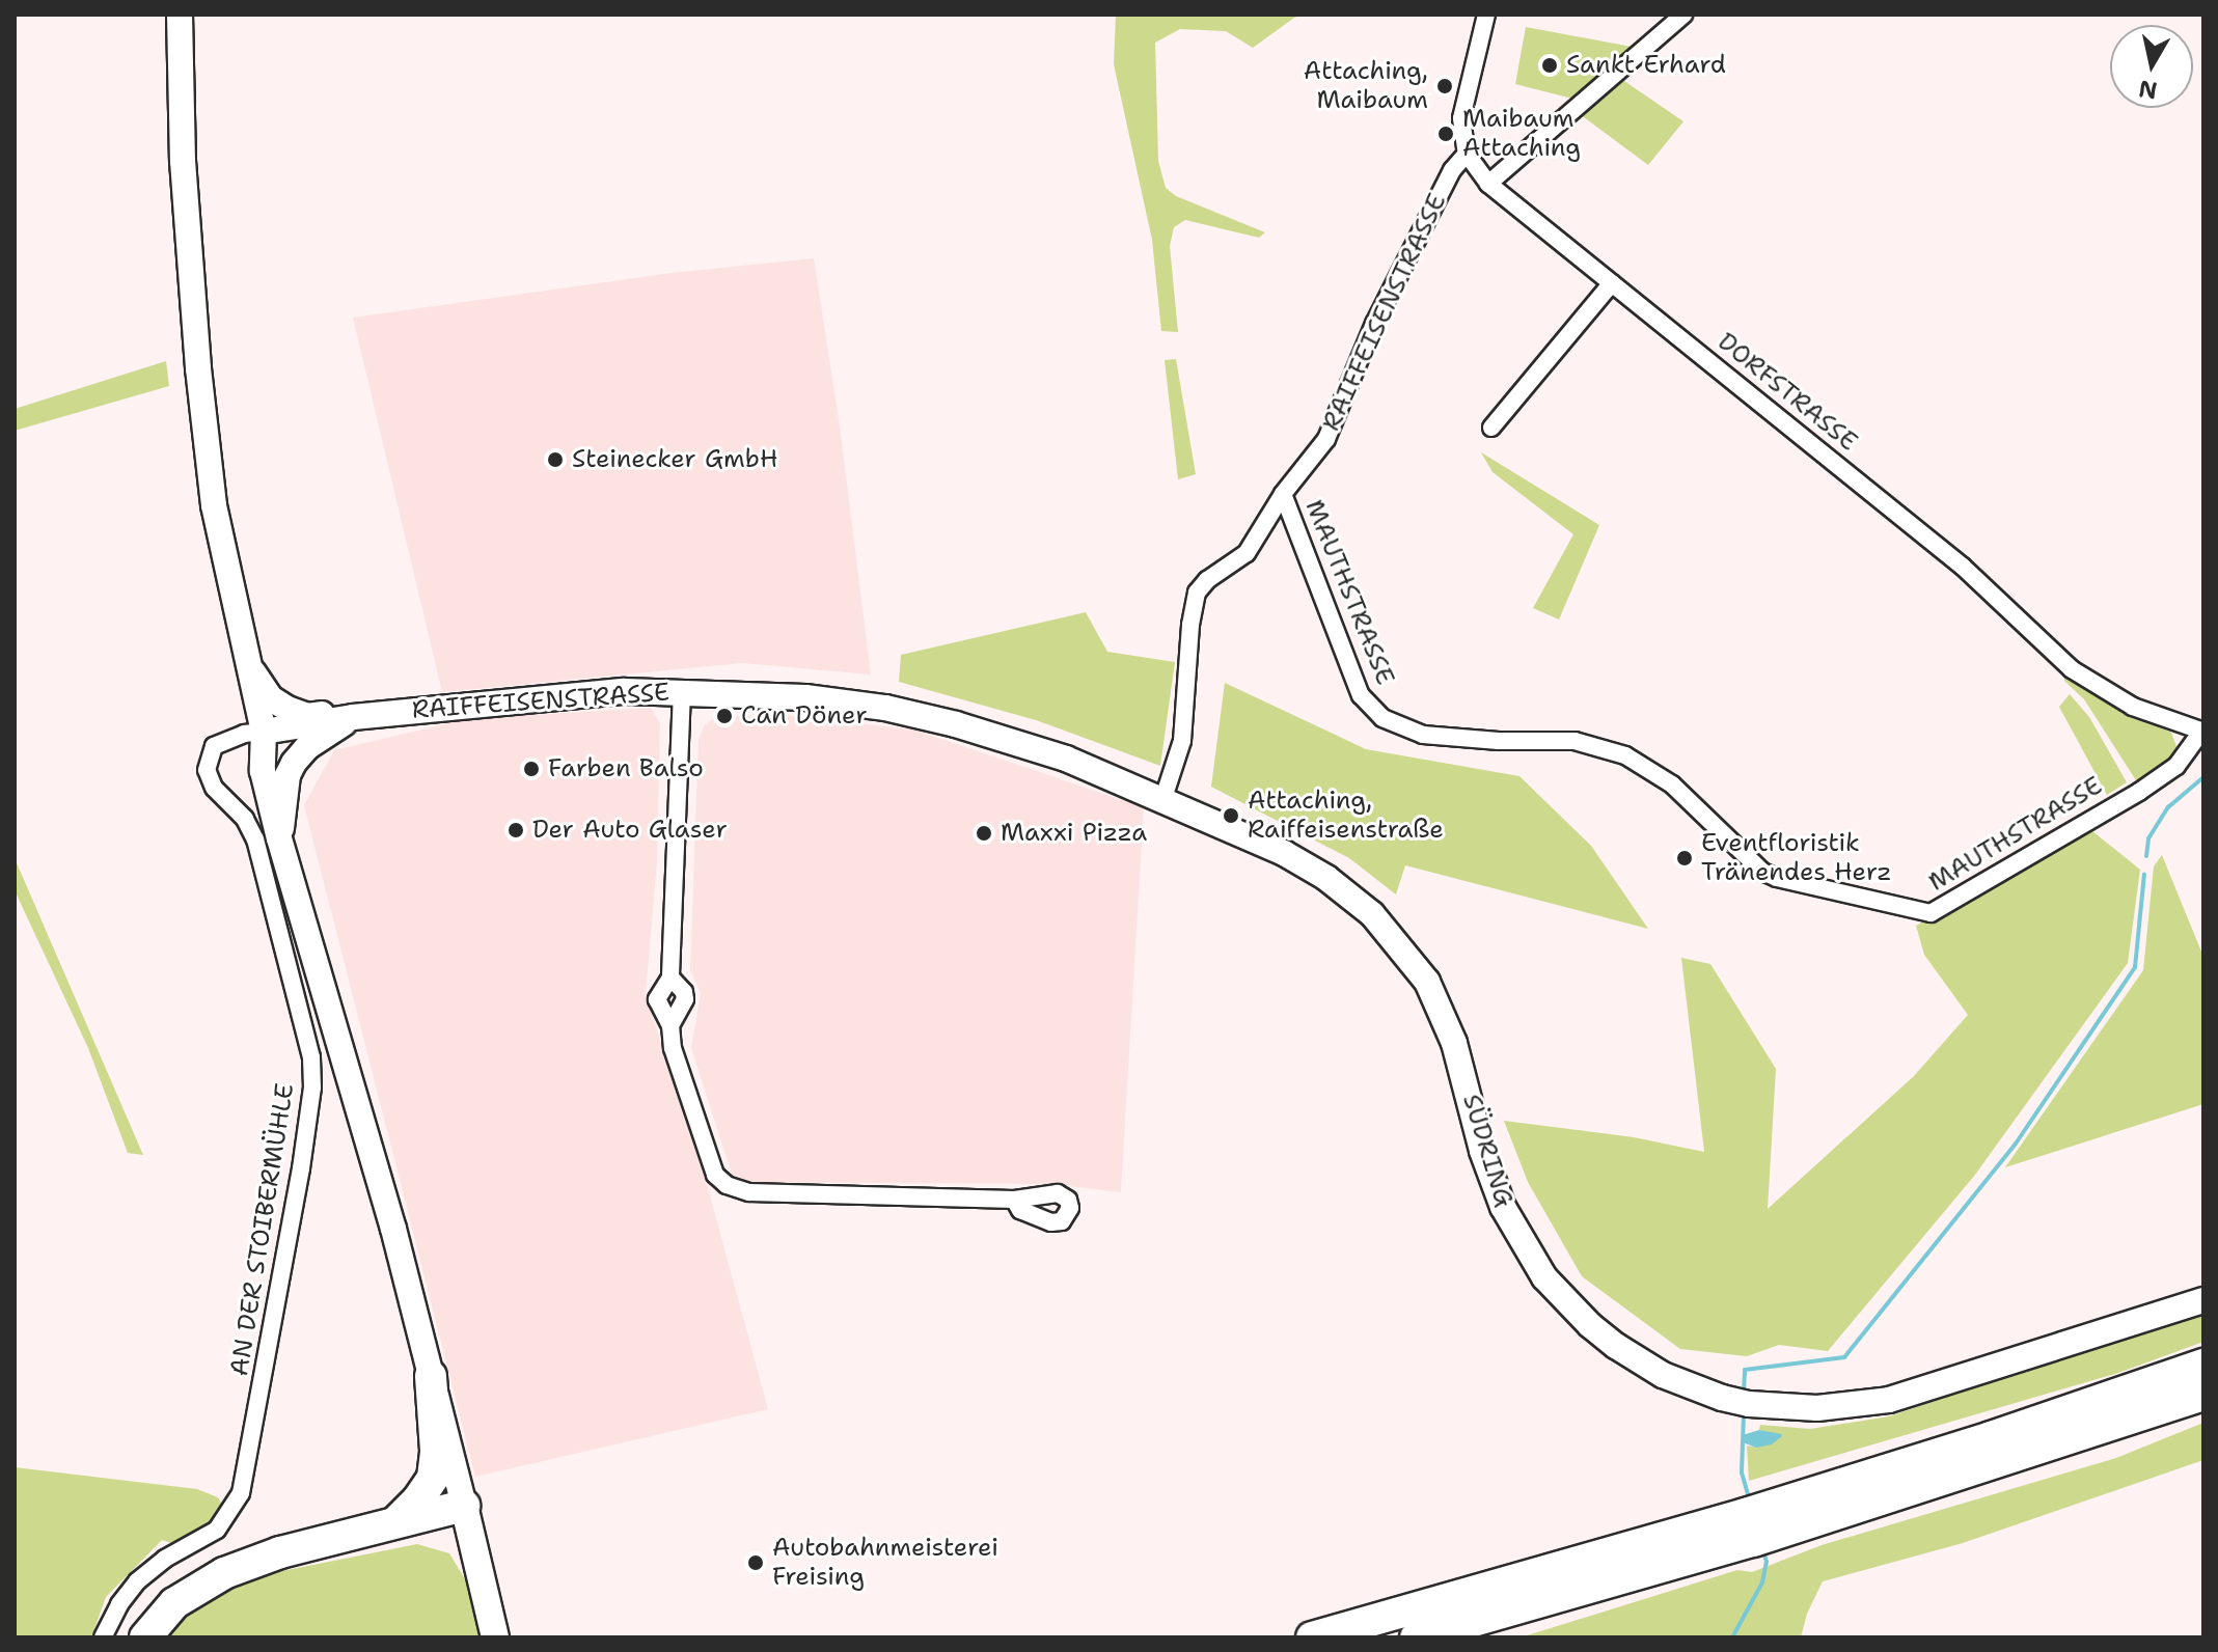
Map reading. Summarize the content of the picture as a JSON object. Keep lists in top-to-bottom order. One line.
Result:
{"streets":{"main road":["RAIFFEISENSTRASSE","SÜDRING"],"street":["DORFSTRASSE","MAUTHSTRASSE","AN DER STOIBERMÜHLE"]},"crossings":[["RAIFFEISENSTRASSE","DORFSTRASSE"],["RAIFFEISENSTRASSE","MAUTHSTRASSE"],["RAIFFEISENSTRASSE","SÜDRING"],["RAIFFEISENSTRASSE","AN DER STOIBERMÜHLE"],["DORFSTRASSE","MAUTHSTRASSE"]],"places":["Sankt Erhard","Attaching, Maibaum","Maibaum Attaching","Steinecker GmbH","Can Döner","Farben Balso","Attaching, Raiffeisenstraße","Der Auto Glaser","Maxxi Pizza","Eventfloristik Tränendes Herz","Autobahnmeisterei Freising"],"north":"bottom"}
